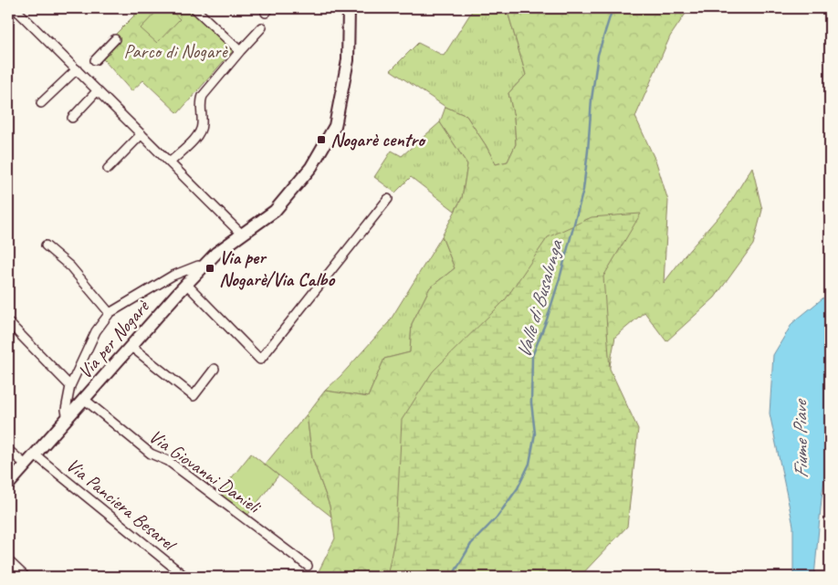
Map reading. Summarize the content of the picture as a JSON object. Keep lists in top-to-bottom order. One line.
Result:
{"streets":{"street":["Via per Nogarè","Via Giovanni Danieli","Via Panciera Besarel"]},"crossings":[["Via per Nogarè","Via Giovanni Danieli"],["Via per Nogarè","Via Panciera Besarel"]],"water":["Valle di Busalunga","Fiume Piave"],"parks":["Parco di Nogarè"],"places":{"transit":["Nogarè centro","Via per Nogarè/Via Calbo"]}}
